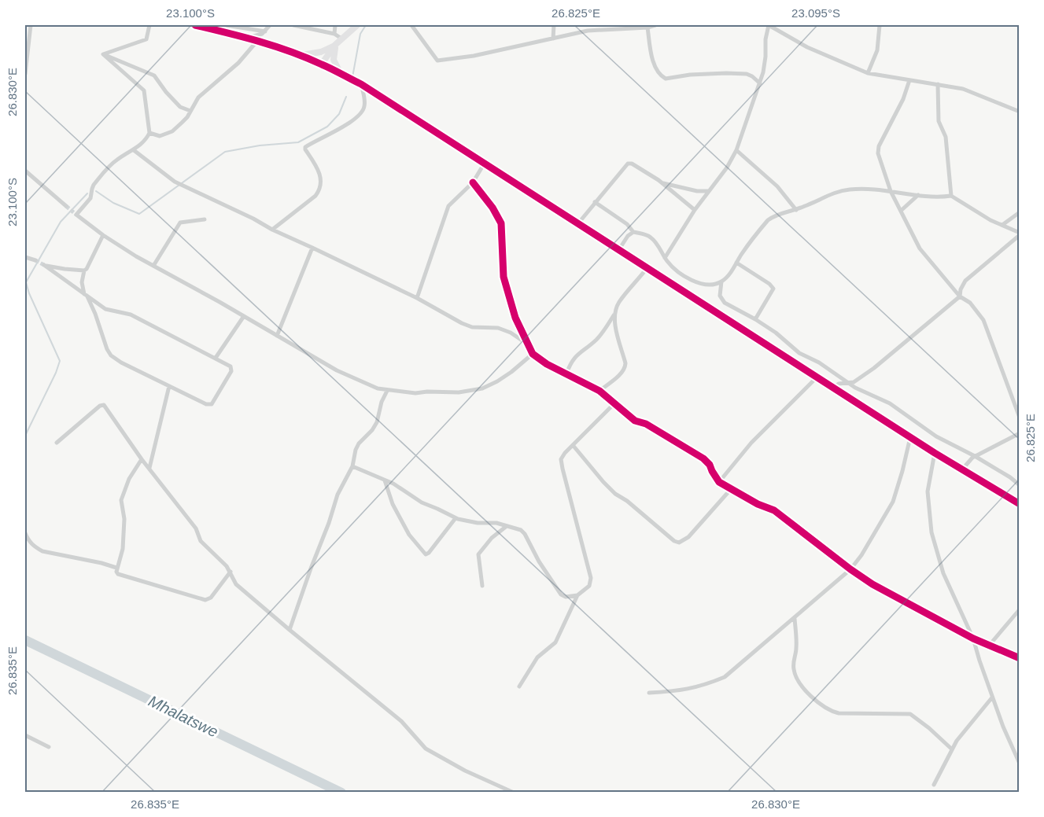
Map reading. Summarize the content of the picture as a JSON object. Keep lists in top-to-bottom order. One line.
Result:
{"water":["Mhalatswe"],"coordinates":["23.100°S","26.825°E","23.095°S","26.830°E","26.835°E"]}
